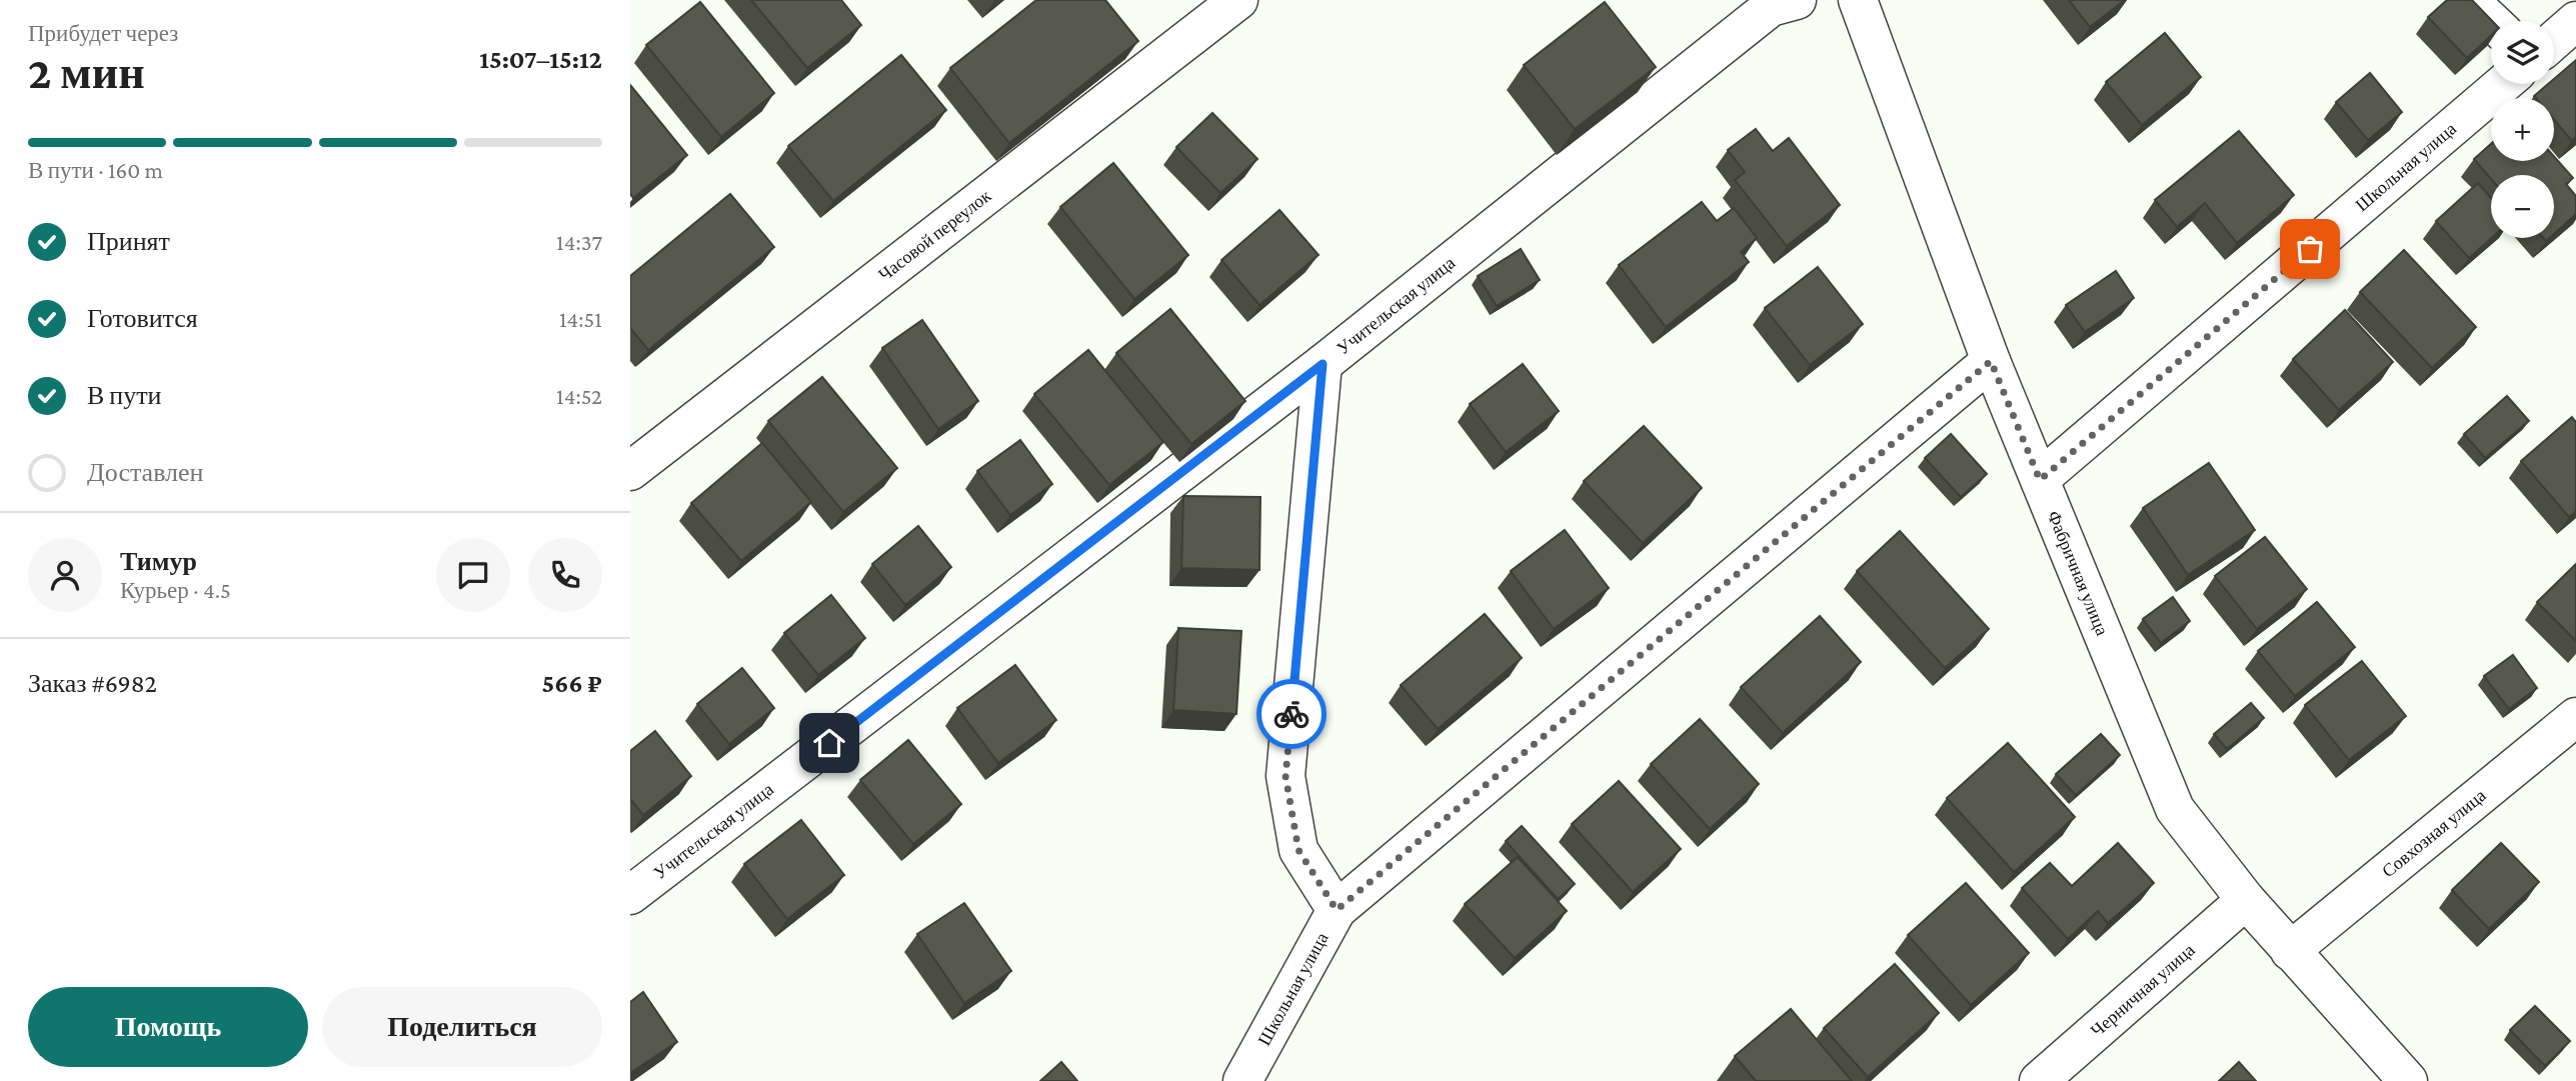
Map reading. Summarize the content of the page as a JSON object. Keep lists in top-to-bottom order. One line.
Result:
{"streets":{"street":["Школьная улица","Часовой переулок","Учительская улица","Фабричная улица","Совхозная улица","Черничная улица"]},"crossings":[["Школьная улица","Фабричная улица"],["Фабричная улица","Совхозная улица"],["Фабричная улица","Черничная улица"]],"page":{"heading":["2 мин","Прибудет через","15:07–15:12"],"panel":["Тимур","Курьер · 4.5","Заказ #6982","566 ₽"],"map_buttons":["+","−"],"bar":"В пути · 160 m","list":[["Принят","14:37"],["Готовится","14:51"],["В пути","14:52"],"Доставлен"],"buttons":["Помощь","Поделиться"]}}
